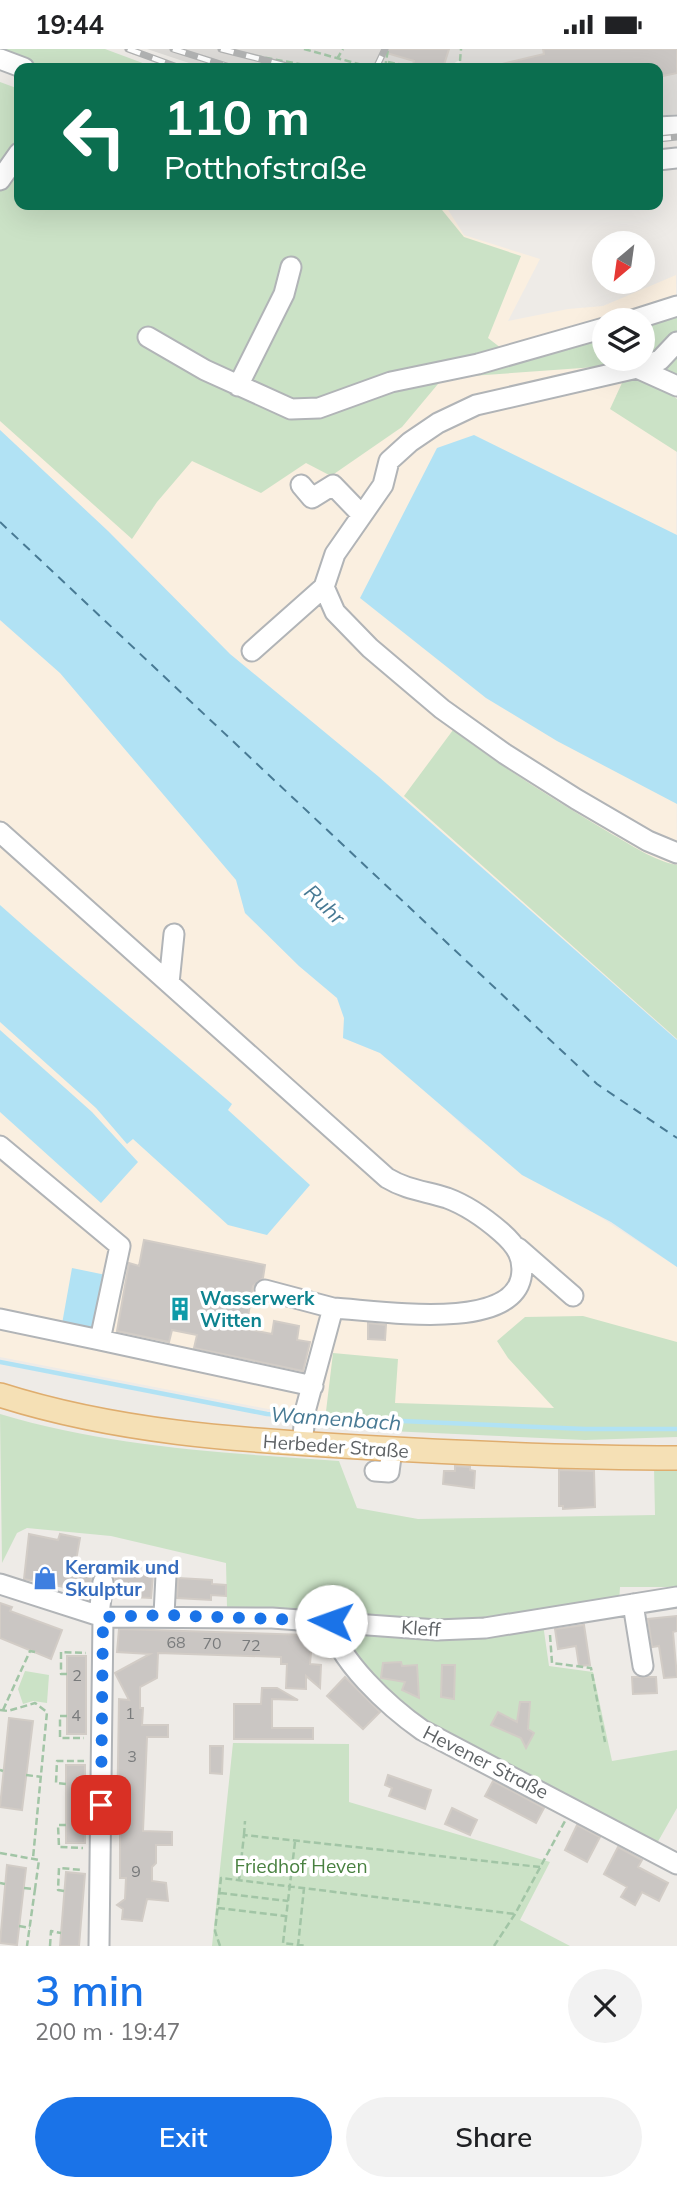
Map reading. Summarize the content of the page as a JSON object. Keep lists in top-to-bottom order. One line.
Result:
{"streets":{"main road":["Herbeder Straße"],"street":["Kleff","Hevener Straße"]},"crossings":[["Kleff","Hevener Straße"]],"water":["Ruhr","Wannenbach"],"parks":["Friedhof Heven"],"places":{"building":["Wasserwerk Witten"],"shop":["Keramik und Skulptur"]},"house_numbers":["68","70","72","2","1","4","3","9"],"north":"bottom left","page":{"status":"19:44","turn":["110 m","Potthofstraße"],"heading":["3 min","200 m · 19:47"],"buttons":["Exit","Share"]}}
